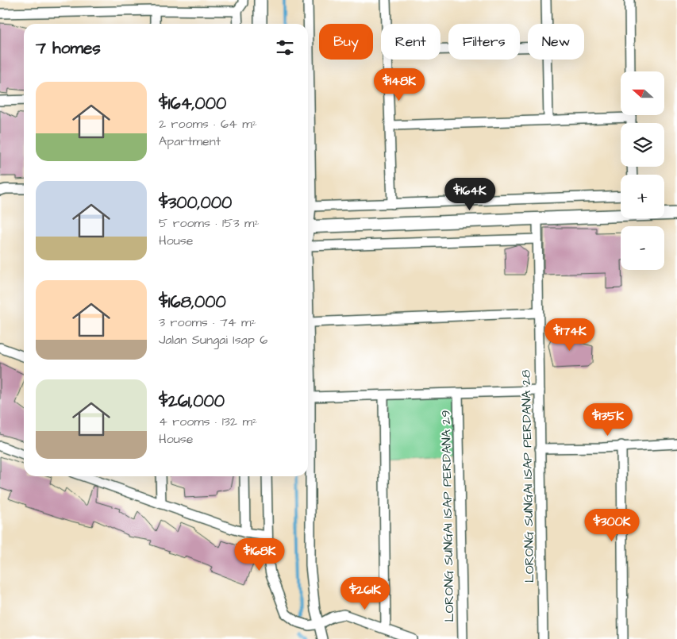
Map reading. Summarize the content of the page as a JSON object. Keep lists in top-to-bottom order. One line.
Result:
{"streets":{"street":["LORONG SUNGAI ISAP PERDANA 28","LORONG SUNGAI ISAP PERDANA 29"]},"north":"left","page":{"chip":["Buy","Rent","Filters","New"],"heading":"7 homes","price":["$148K","$164K","$174K","$135K","$300K","$168K","$261K"],"map_buttons":["+","−"],"list":[{"name":"$164,000","note":"2 rooms · 64 m² · Apartment"},{"name":"$300,000","note":"5 rooms · 153 m² · House"},{"name":"$168,000","note":"3 rooms · 74 m² · Jalan Sungai Isap 6"},{"name":"$261,000","note":"4 rooms · 132 m² · House"}]}}
